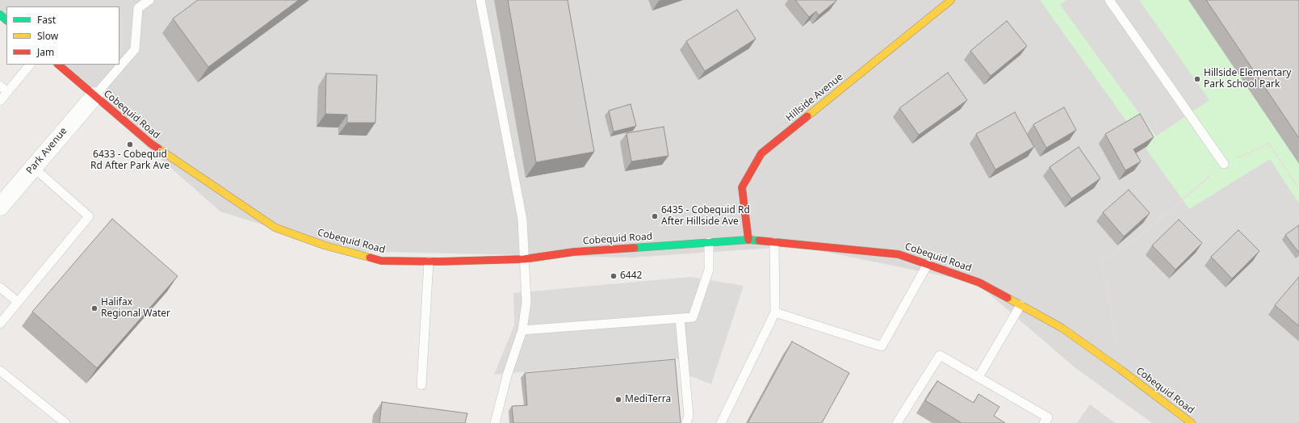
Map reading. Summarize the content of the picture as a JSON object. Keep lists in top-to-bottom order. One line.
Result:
{"streets":{"main road":["Hillside Avenue","Cobequid Road"],"street":["Park Avenue"]},"crossings":[["Hillside Avenue","Cobequid Road"],["Cobequid Road","Park Avenue"]],"places":["Hillside Elementary Park School Park","6433 - Cobequid Rd After Park Ave","6435 - Cobequid Rd After Hillside Ave","6442","Halifax Regional Water","MediTerra"],"legend":["Fast","Slow","Jam"]}
